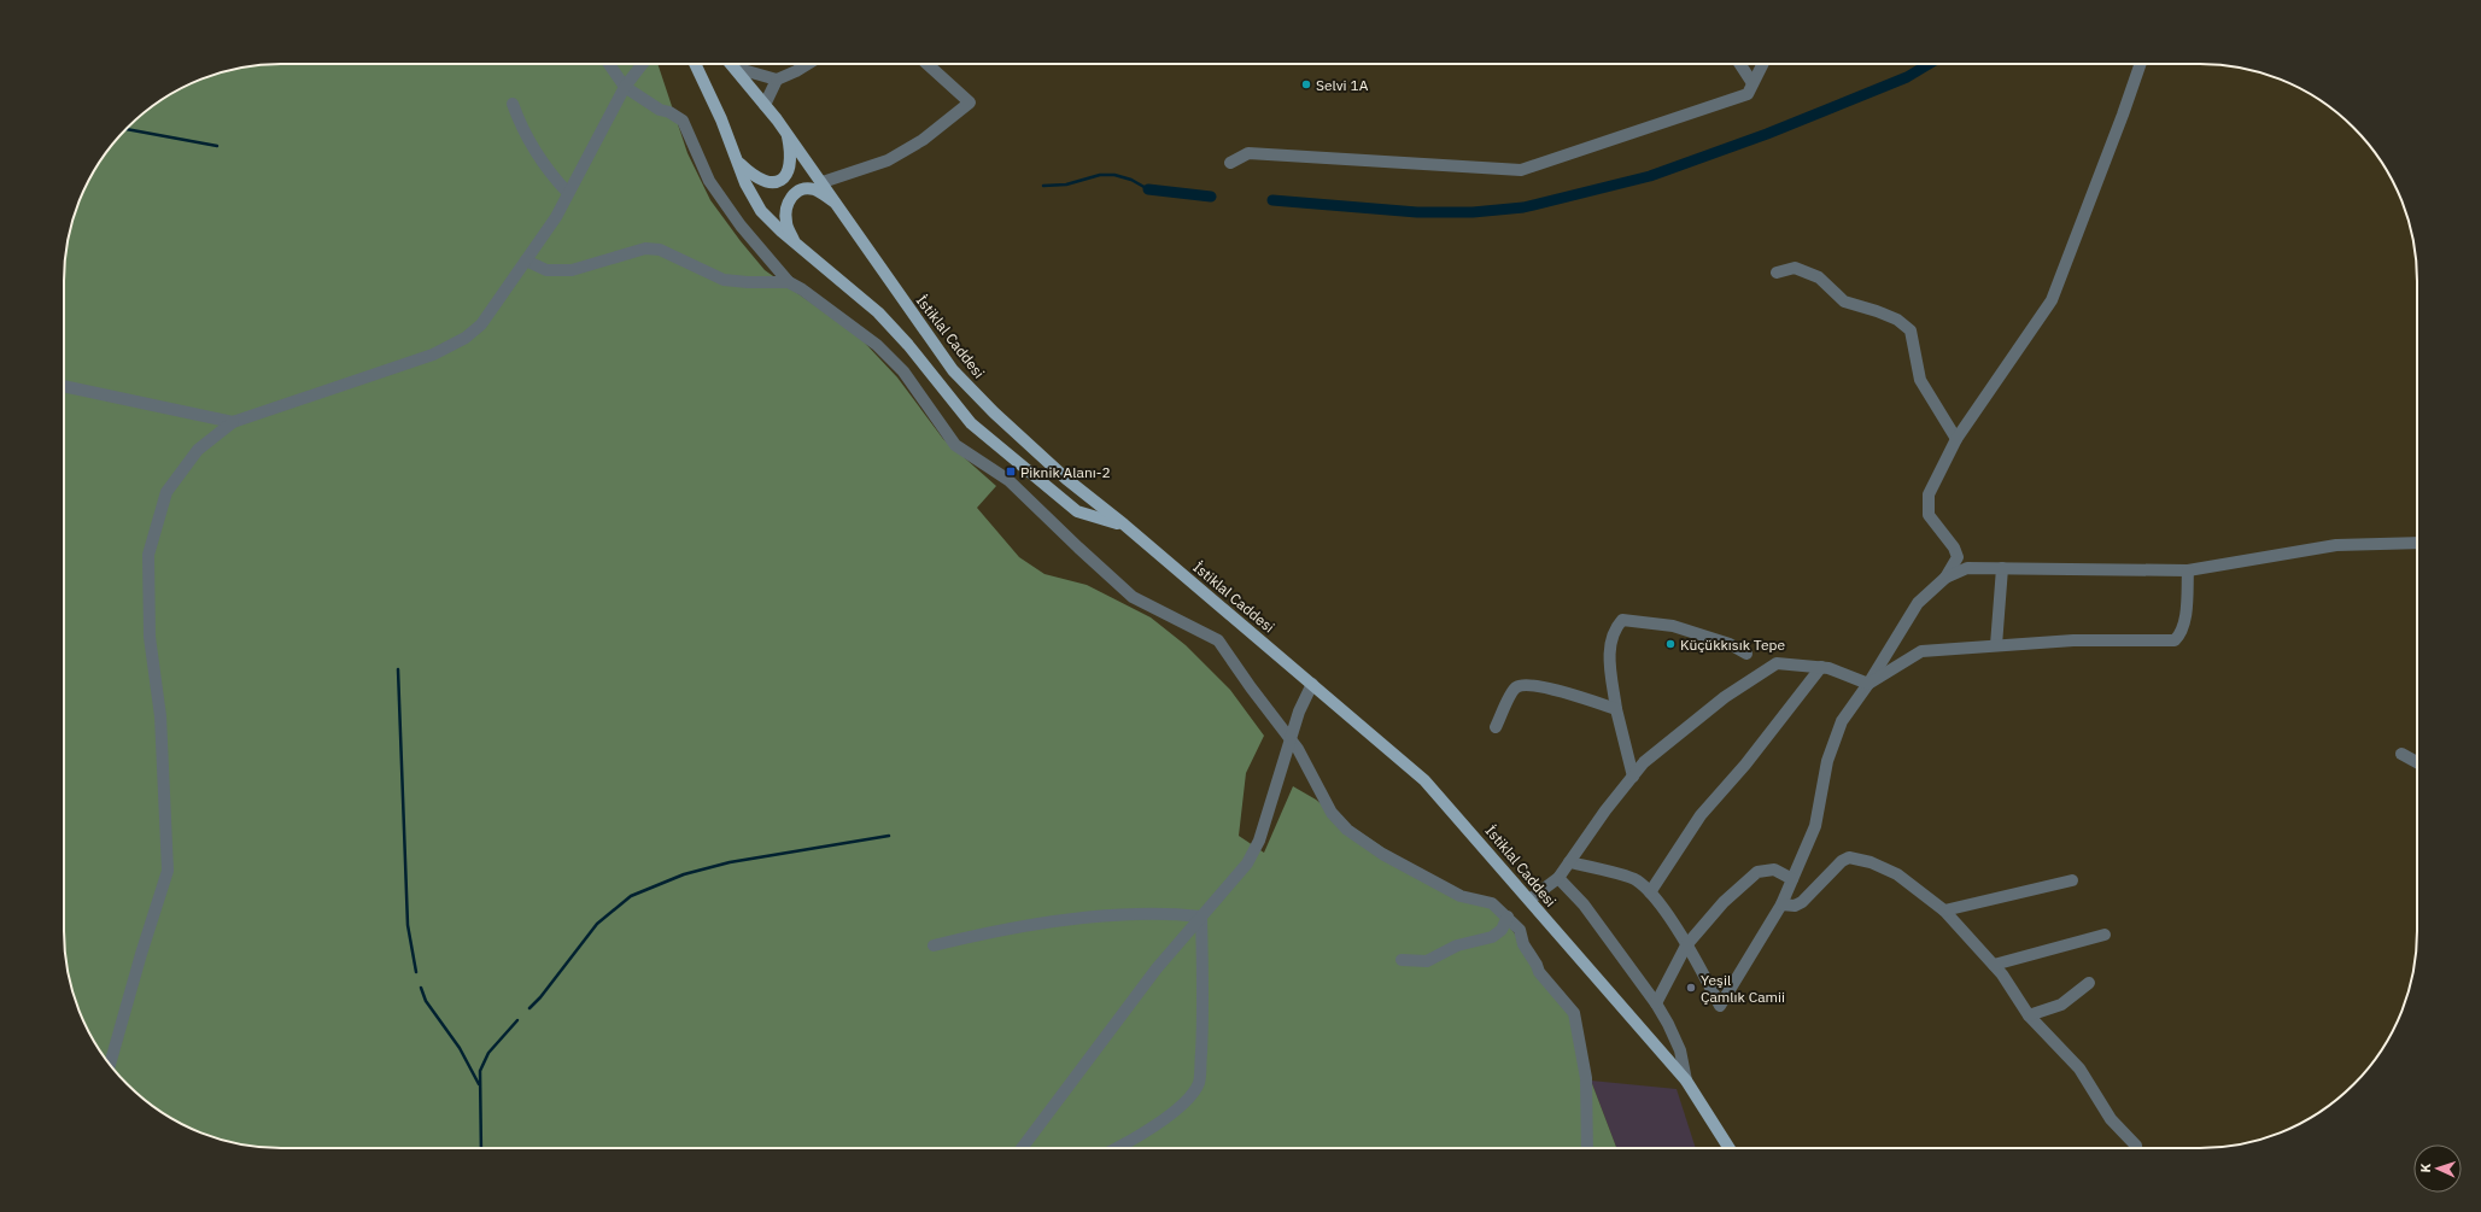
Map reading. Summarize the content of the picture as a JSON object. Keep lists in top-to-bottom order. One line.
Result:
{"streets":{"main road":["İstiklal Caddesi"]},"places":{"other":["Selvi 1A","Küçükkısık Tepe","Yeşil Çamlık Camii"],"transit":["Piknik Alanı-2"]},"north":"left"}
